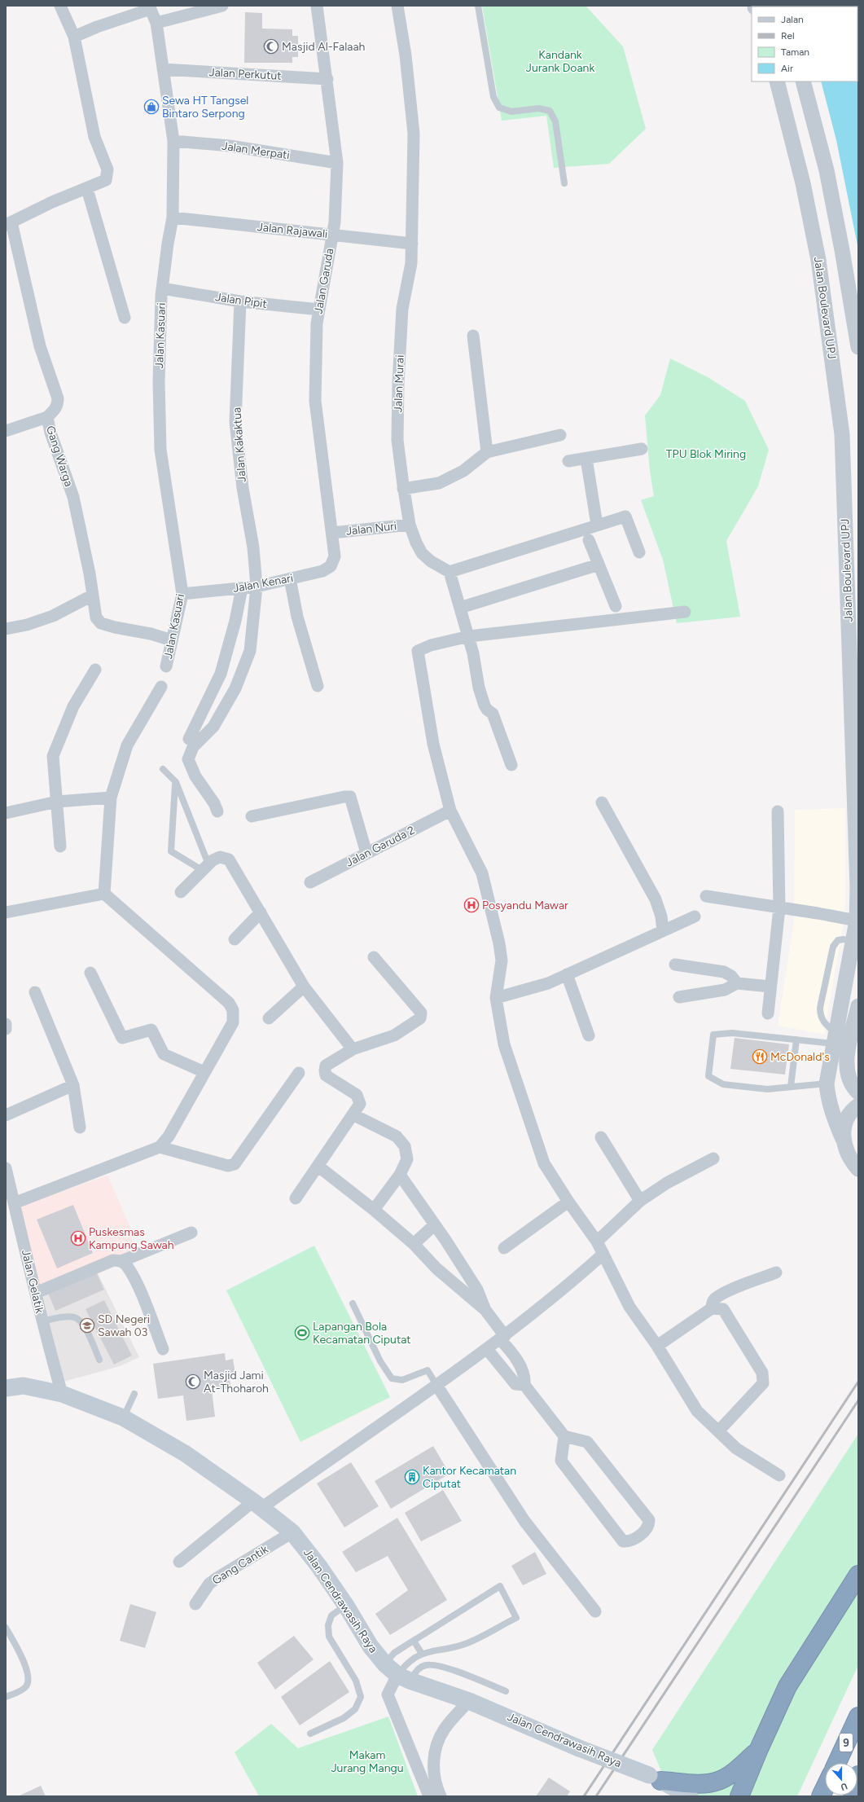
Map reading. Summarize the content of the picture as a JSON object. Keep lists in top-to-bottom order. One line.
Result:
{"streets":{"highway":["9"],"main road":["Jalan Cendrawasih Raya"],"street":["Jalan Perkutut","Jalan Merpati","Jalan Rajawali","Jalan Garuda","Jalan Pipit","Jalan Boulevard UPJ","Jalan Kasuari","Jalan Murai","Jalan Kakaktua","Gang Warga","Jalan Nuri","Jalan Kenari","Jalan Garuda 2","Jalan Gelatik","Gang Cantik"]},"crossings":[["Jalan Perkutut","Jalan Garuda"],["Jalan Perkutut","Jalan Kasuari"],["Jalan Merpati","Jalan Garuda"],["Jalan Merpati","Jalan Kasuari"],["Jalan Rajawali","Jalan Garuda"],["Jalan Rajawali","Jalan Kasuari"],["Jalan Rajawali","Jalan Murai"],["Jalan Garuda","Jalan Pipit"],["Jalan Garuda","Jalan Nuri"],["Jalan Garuda","Jalan Kenari"],["Jalan Pipit","Jalan Kasuari"],["Jalan Pipit","Jalan Kakaktua"],["Jalan Kasuari","Gang Warga"],["Jalan Kasuari","Jalan Kenari"],["Jalan Murai","Jalan Nuri"],["Jalan Kakaktua","Jalan Kenari"],["Jalan Gelatik","Jalan Cendrawasih Raya"],["Gang Cantik","Jalan Cendrawasih Raya"]],"parks":["Kandank Jurank Doank","TPU Blok Miring","Makam Jurang Mangu"],"places":{"mosque":["Masjid Al-Falaah","Masjid Jami At-Thoharoh"],"shop":["Sewa HT Tangsel Bintaro Serpong"],"hospital":["Posyandu Mawar","Puskesmas Kampung Sawah"],"restaurant":["McDonald's"],"school or university":["SD Negeri Sawah 03"],"sports":["Lapangan Bola Kecamatan Ciputat"],"building":["Kantor Kecamatan Ciputat"]},"legend":["Jalan","Rel","Taman","Air"],"north":"bottom"}
